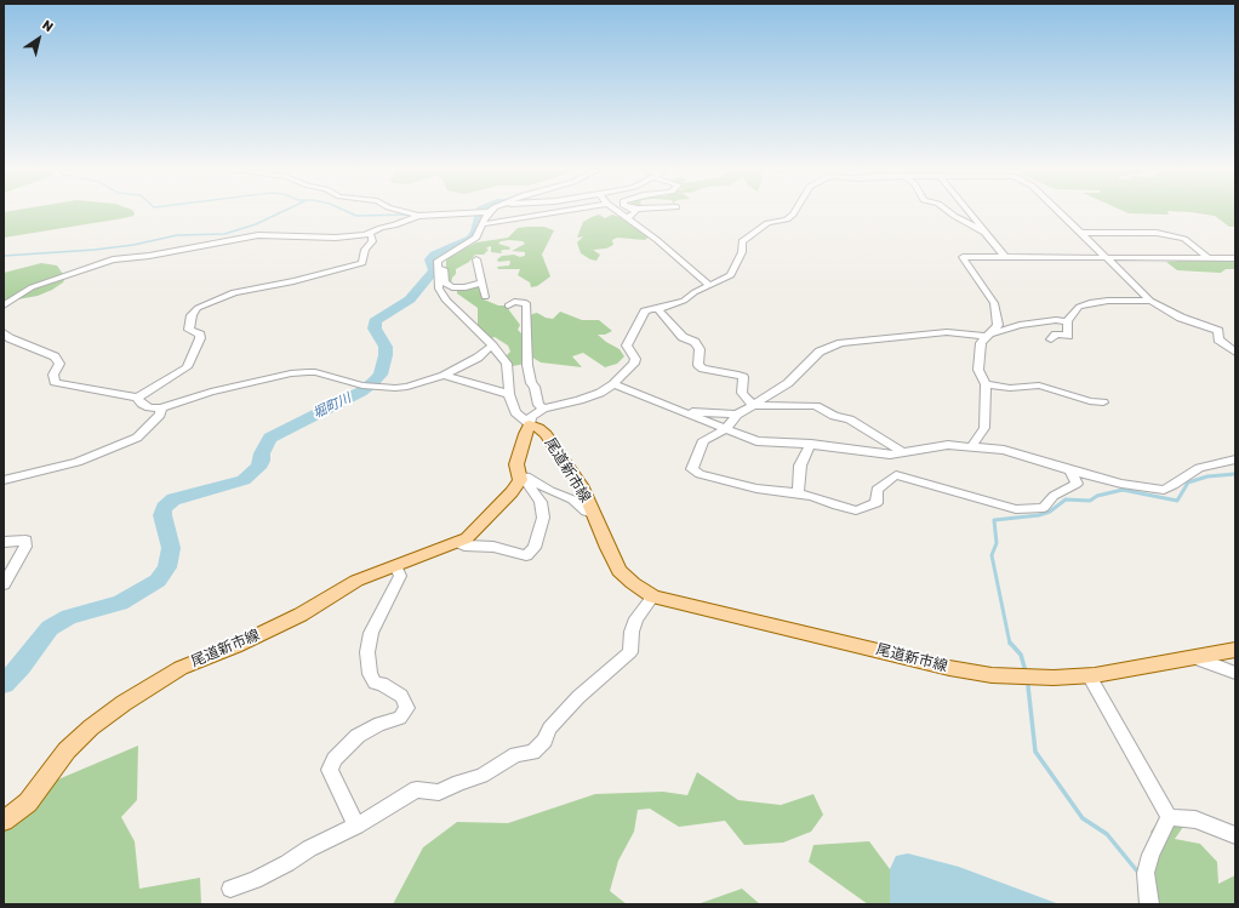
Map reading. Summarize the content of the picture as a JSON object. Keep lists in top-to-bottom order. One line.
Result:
{"streets":{"main road":["尾道新市線"]},"water":["堀町川"],"north":"top right"}
